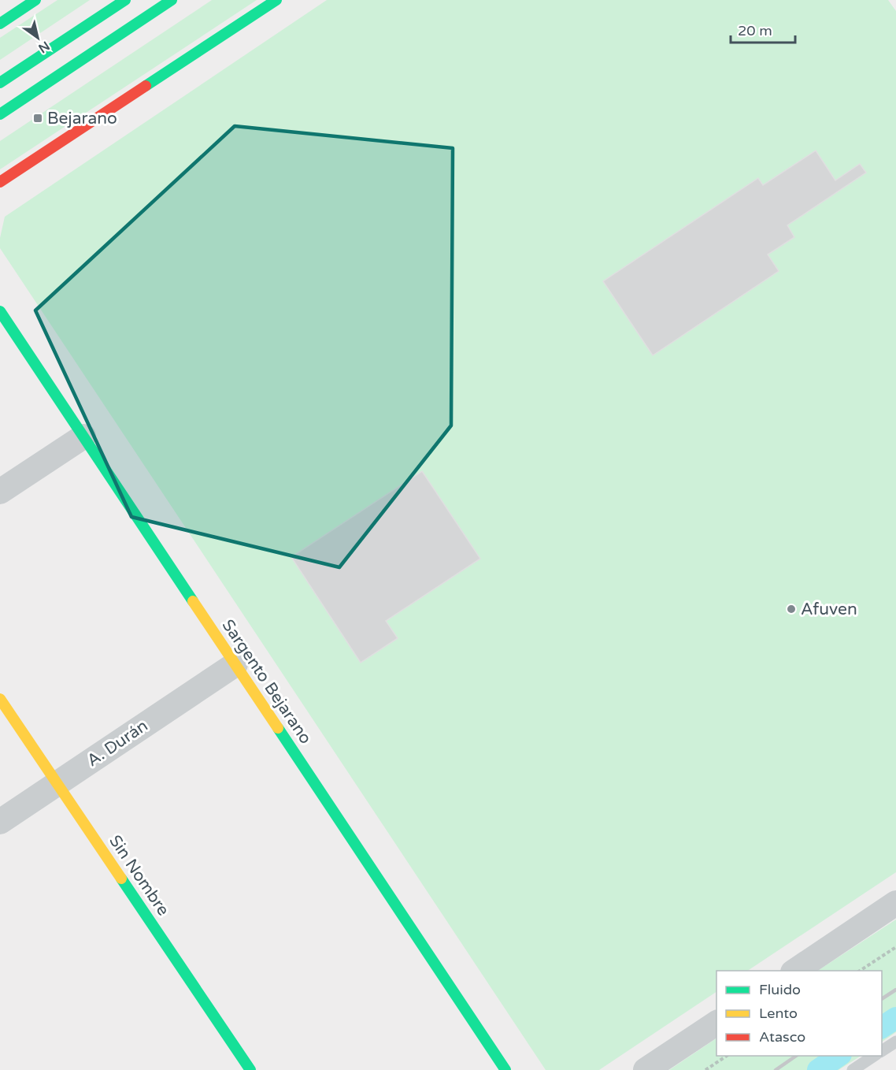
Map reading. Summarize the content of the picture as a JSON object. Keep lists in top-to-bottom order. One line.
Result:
{"streets":{"main road":["Sargento Bejarano","Sin Nombre"],"street":["A. Durán"]},"crossings":[["Sargento Bejarano","A. Durán"],["A. Durán","Sin Nombre"]],"places":{"transit":["Bejarano"],"other":["Afuven"]},"legend":["Fluido","Lento","Atasco"],"scale_bar":"20 m","north":"bottom right"}
